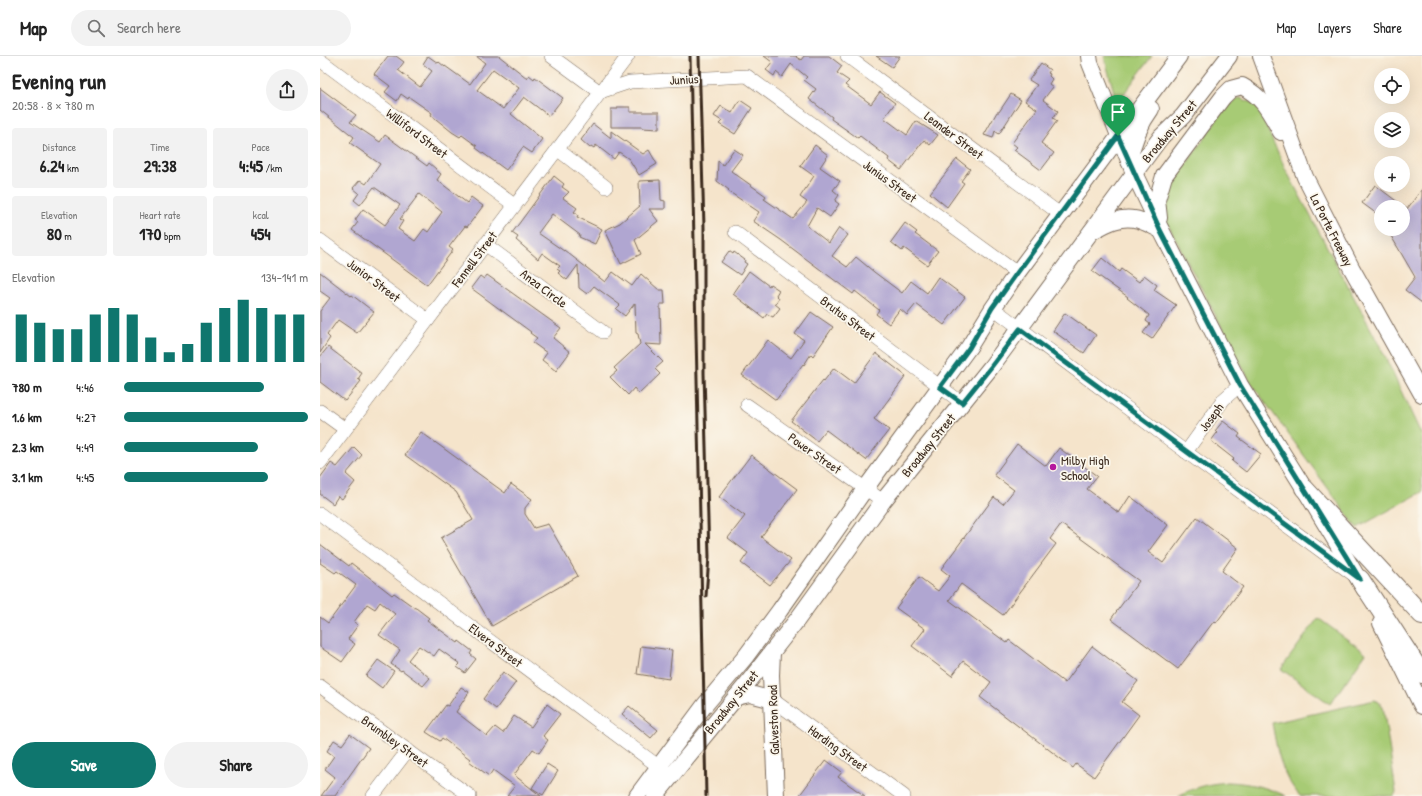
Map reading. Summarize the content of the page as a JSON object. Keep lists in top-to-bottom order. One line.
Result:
{"streets":{"main road":["Broadway Street","La Porte Freeway","Galveston Road"],"street":["Junius","Williford Street","Leander Street","Junius Street","Fennell Street","Junior Street","Anza Circle","Brutus Street","Joseph","Power Street","Elvera Street","Brumbley Street","Harding Street"]},"crossings":[["Junius","Junius Street"],["Junius","Fennell Street"],["Broadway Street","Leander Street"],["Broadway Street","Junius Street"],["Broadway Street","Brutus Street"],["Broadway Street","Power Street"],["Broadway Street","Elvera Street"],["Broadway Street","Galveston Road"],["Williford Street","Fennell Street"],["Fennell Street","Junior Street"],["Fennell Street","Anza Circle"],["Galveston Road","Harding Street"]],"places":["Milby High School"],"page":{"header":"Map","search":"Search here","nav":["Map","Layers","Share"],"heading":["Evening run","20:58 · 8 × 780 m"],"map_buttons":["+","−"],"stats":[["Distance","6.24 km"],["Time","29:38"],["Pace","4:45 /km"],["Elevation","80 m"],["Heart rate","170 bpm"],["kcal","454"]],"chart":["Elevation","134–141 m"],"list":[{"name":"780 m","note":"4:46"},{"name":"1.6 km","note":"4:27"},{"name":"2.3 km","note":"4:49"},{"name":"3.1 km","note":"4:45"}],"buttons":["Save","Share"]}}
